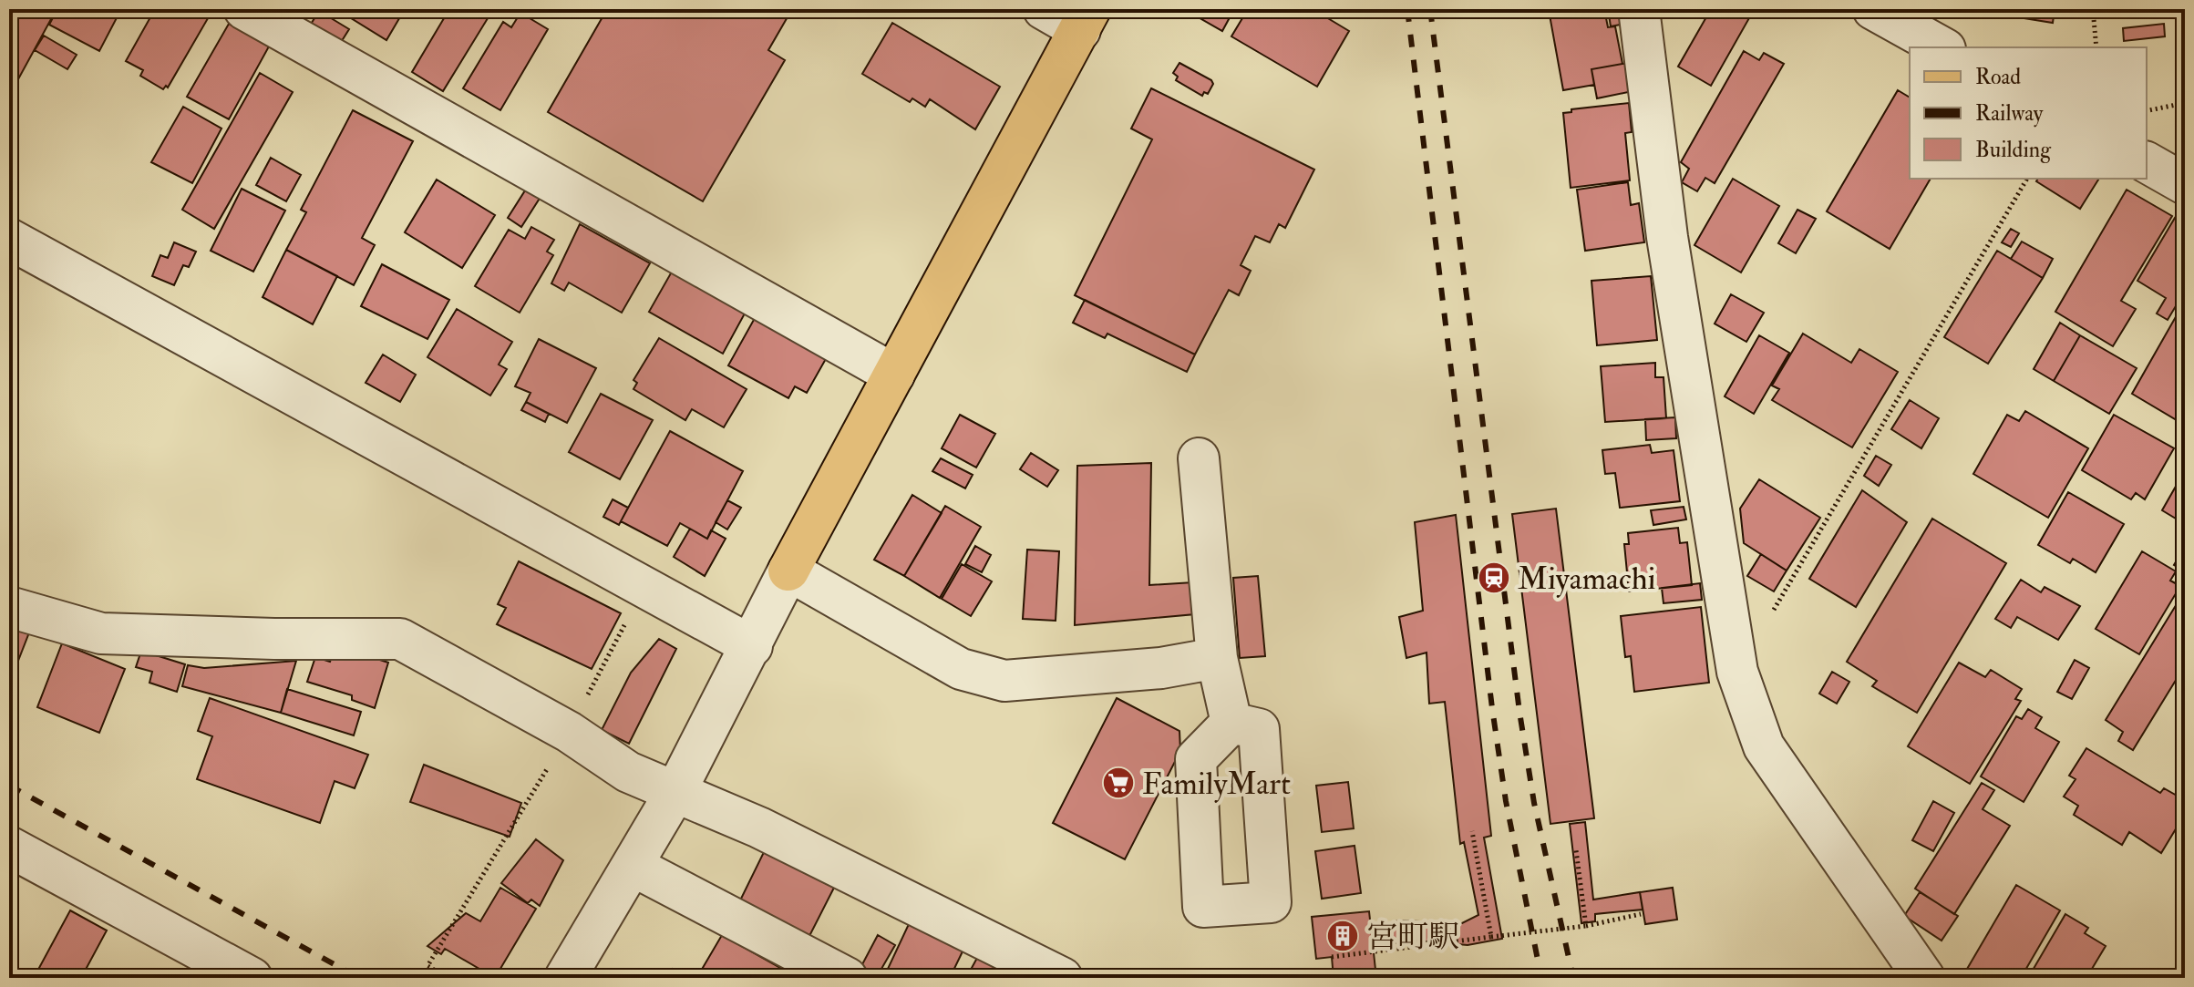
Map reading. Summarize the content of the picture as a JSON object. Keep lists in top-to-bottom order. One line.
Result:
{"places":{"station":["Miyamachi"],"supermarket":["FamilyMart"],"building":["宮町駅"]},"legend":["Road","Railway","Building"]}
